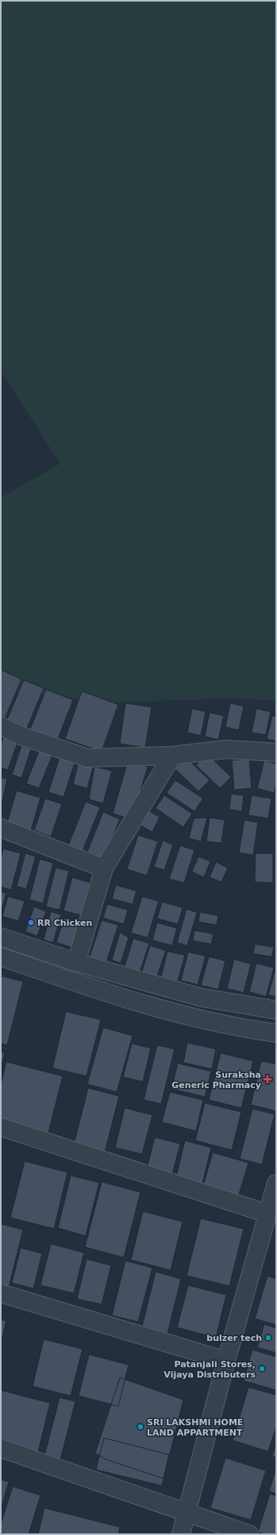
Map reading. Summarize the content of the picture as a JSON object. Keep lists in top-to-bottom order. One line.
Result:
{"places":{"other":["RR Chicken","bulzer tech","Patanjali Stores, Vijaya Distributers","SRI LAKSHMI HOME LAND APPARTMENT"],"health":["Suraksha Generic Pharmacy"]}}
